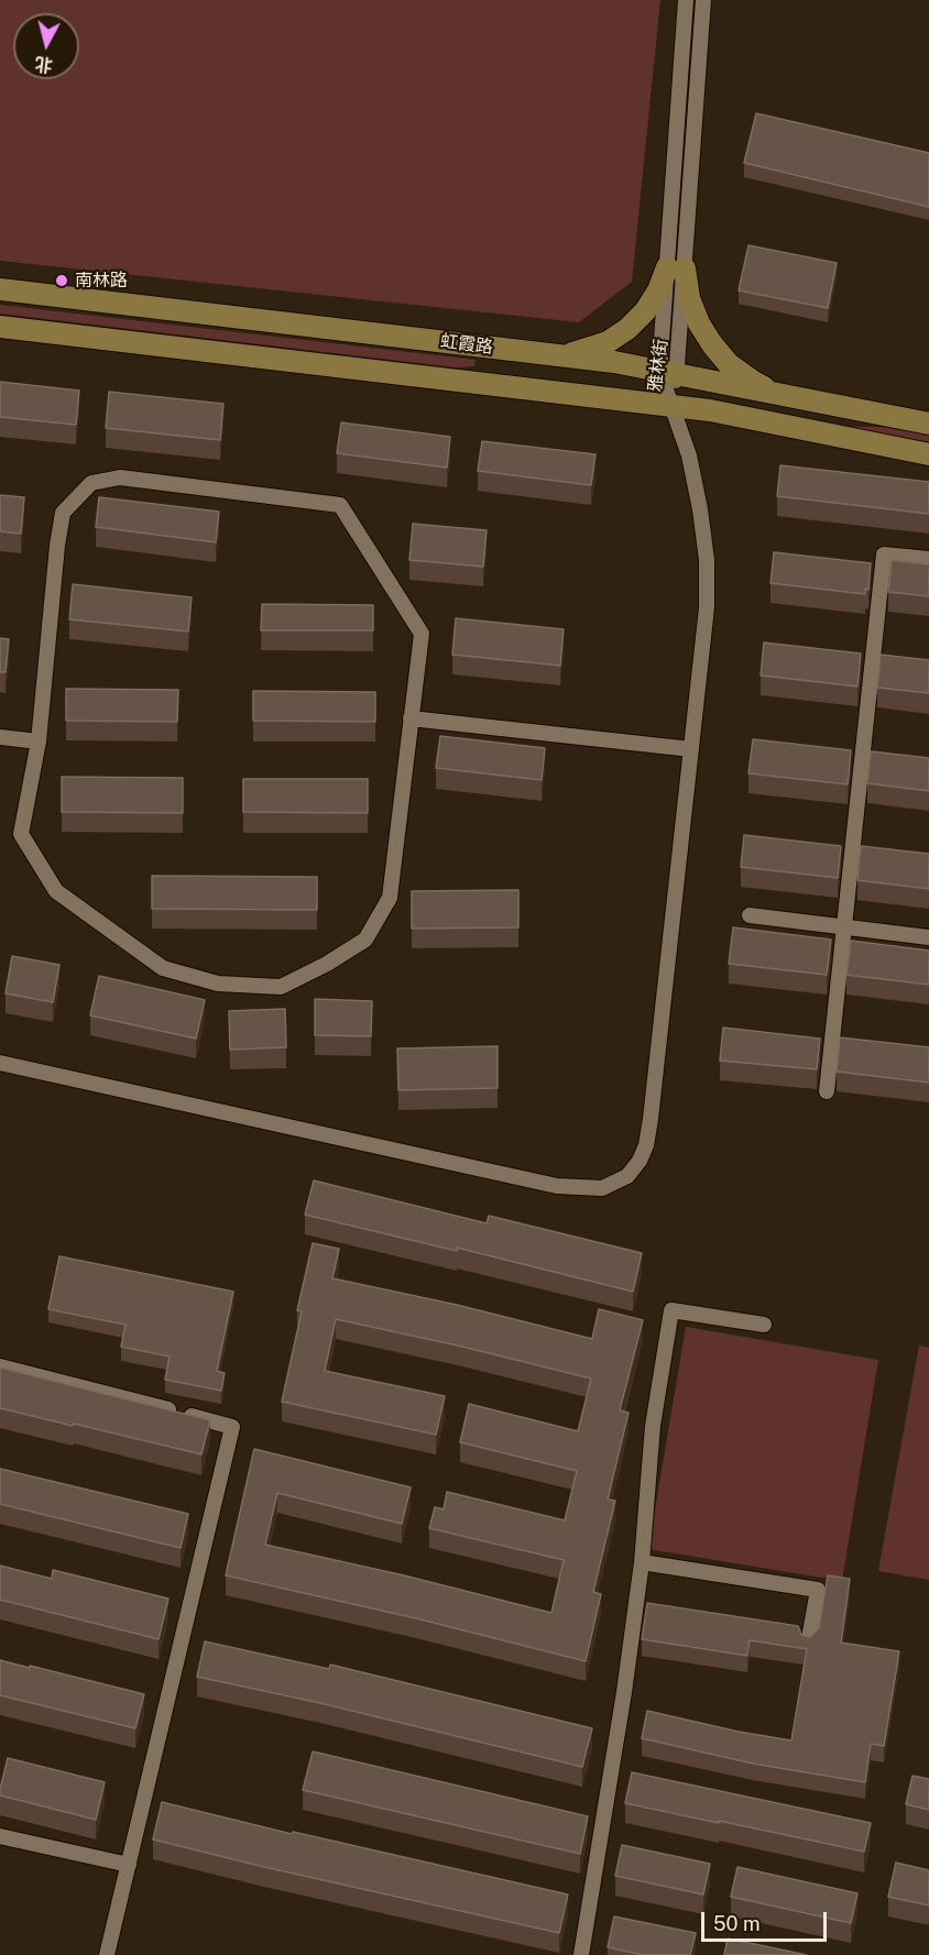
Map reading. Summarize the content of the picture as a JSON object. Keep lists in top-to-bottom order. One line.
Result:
{"streets":{"street":["虹霞路","雅林街"]},"crossings":[["虹霞路","雅林街"]],"places":["南林路"],"scale_bar":"50 m","north":"bottom"}
